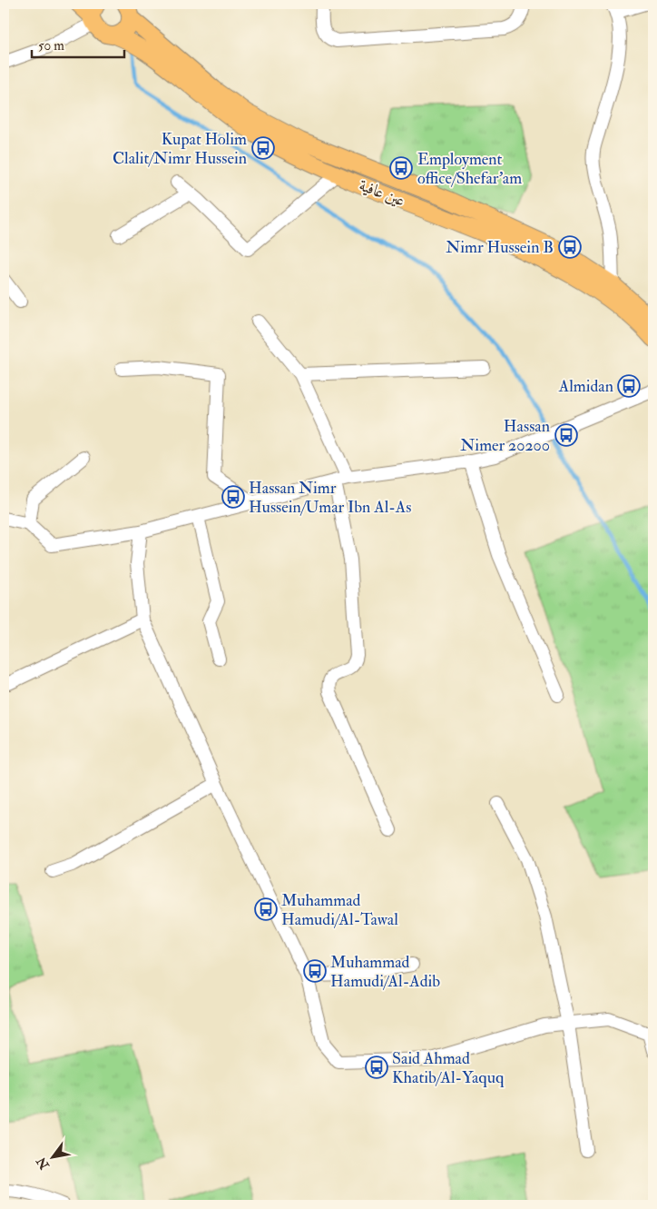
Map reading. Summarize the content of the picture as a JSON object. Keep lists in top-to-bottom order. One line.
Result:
{"streets":{"main road":["عين عافية"]},"places":{"bus stop":["Kupat Holim Clalit/Nimr Hussein","Employment office/Shefar'am","Nimr Hussein B","Almidan","Hassan Nimer 20200","Hassan Nimr Hussein/Umar Ibn Al-As","Muhammad Hamudi/Al-Tawal","Muhammad Hamudi/Al-Adib","Said Ahmad Khatib/Al-Yaquq"]},"scale_bar":"50 m","north":"bottom left"}
